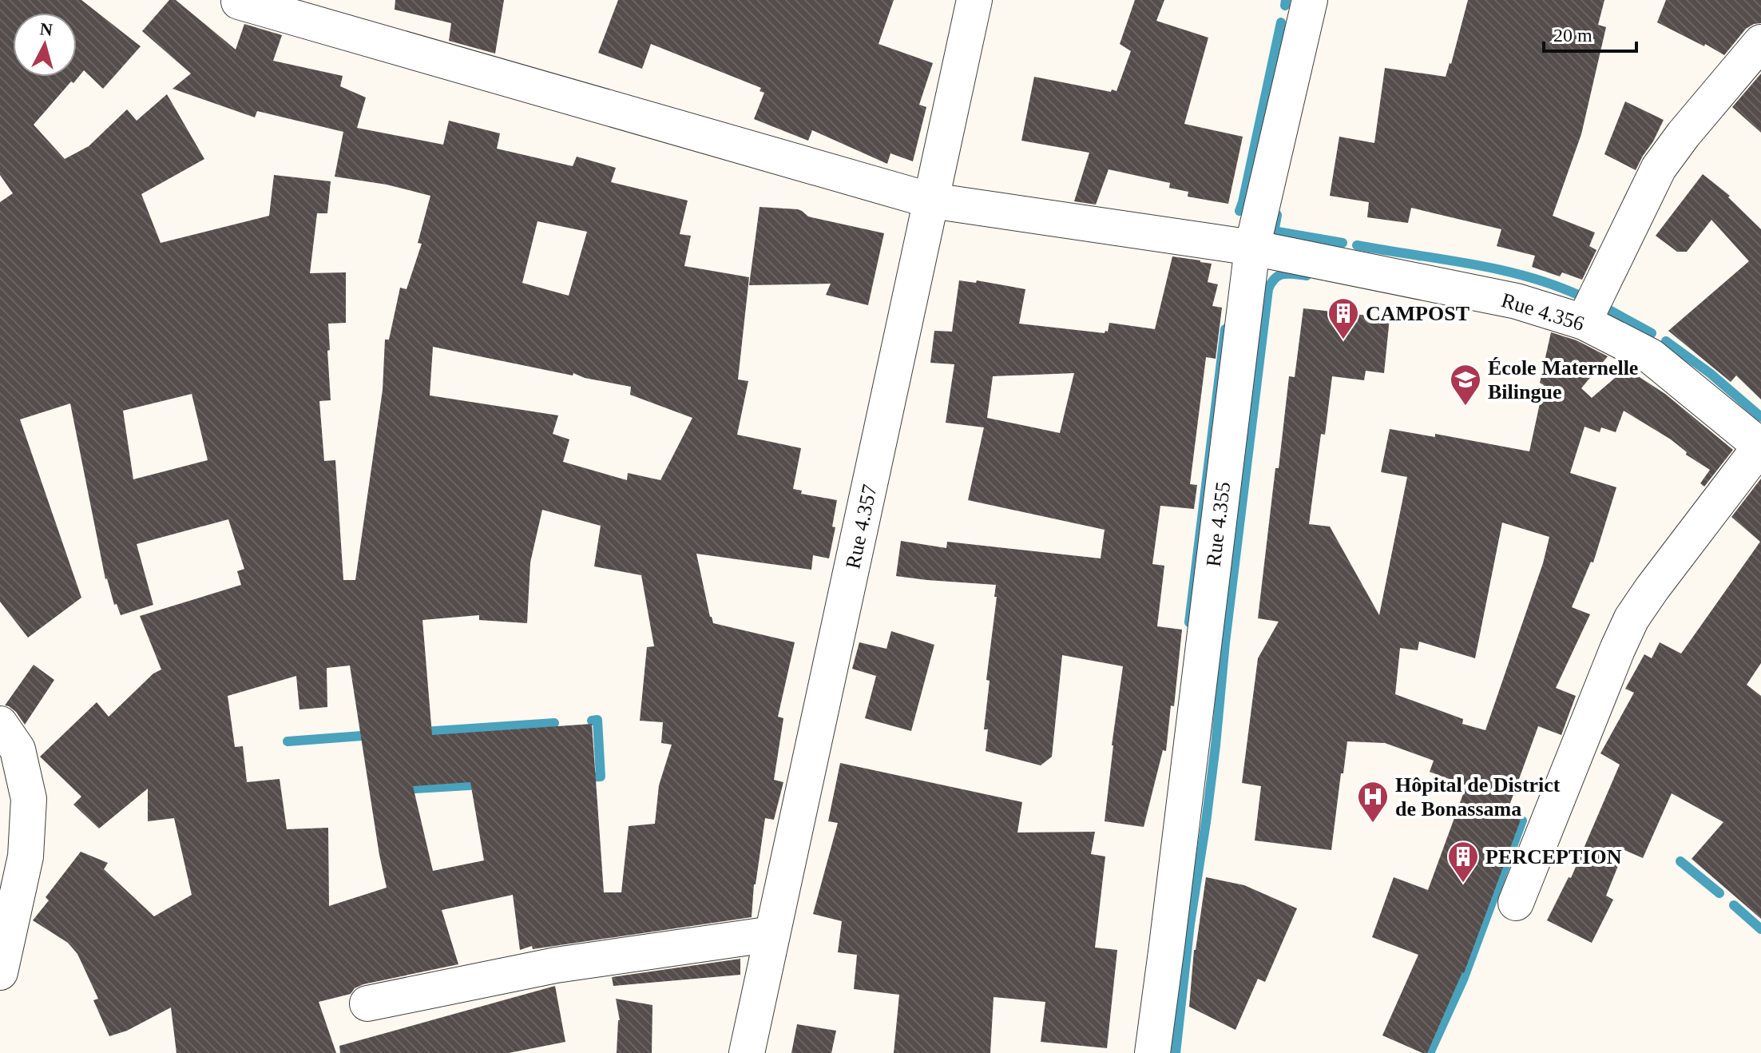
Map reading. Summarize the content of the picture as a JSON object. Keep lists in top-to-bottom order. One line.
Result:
{"streets":{"street":["Rue 4.356","Rue 4.355","Rue 4.357"]},"crossings":[["Rue 4.356","Rue 4.355"],["Rue 4.356","Rue 4.357"]],"places":{"building":["CAMPOST","PERCEPTION"],"school or university":["École Maternelle Bilingue"],"hospital":["Hôpital de District de Bonassama"]},"scale_bar":"20 m","north":"top"}
